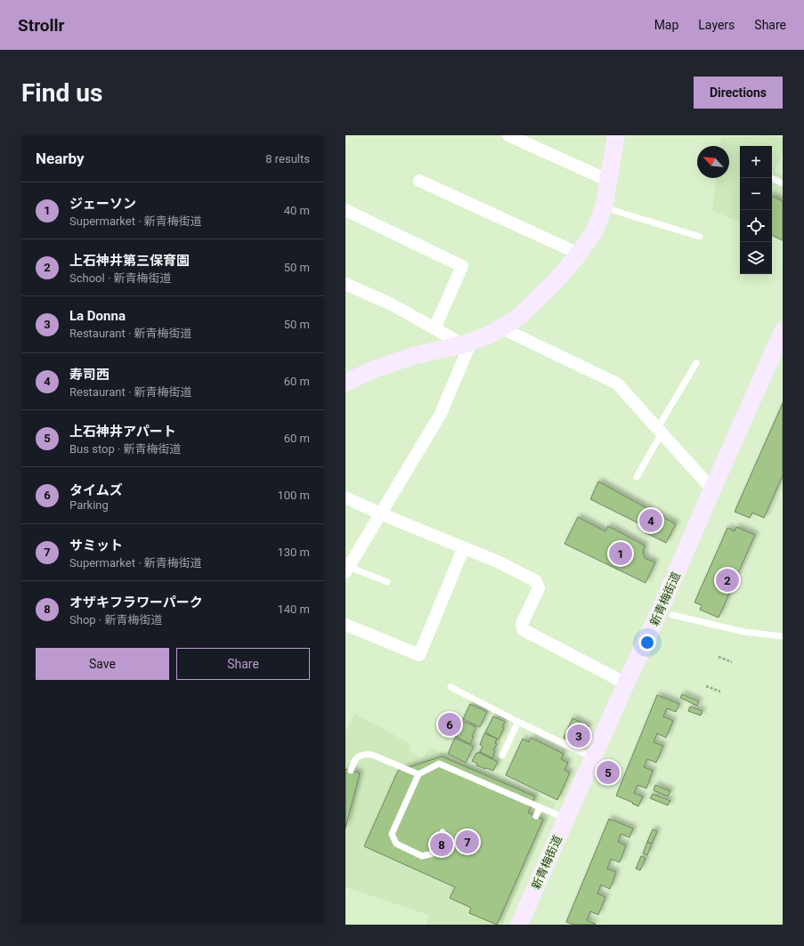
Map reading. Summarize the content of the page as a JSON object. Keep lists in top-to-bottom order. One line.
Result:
{"streets":{"main road":["新青梅街道"]},"north":"top left","page":{"header":"Strollr","nav":["Map","Layers","Share"],"buttons":["Directions",["Save","Share"]],"title":"Find us","heading":["Nearby","8 results"],"map_buttons":["+","−"],"list":[{"mark":"1","name":"ジェーソン","note":"Supermarket · 新青梅街道","value":"40 m"},{"mark":"2","name":"上石神井第三保育園","note":"School · 新青梅街道","value":"50 m"},{"mark":"3","name":"La Donna","note":"Restaurant · 新青梅街道","value":"50 m"},{"mark":"4","name":"寿司西","note":"Restaurant · 新青梅街道","value":"60 m"},{"mark":"5","name":"上石神井アパート","note":"Bus stop · 新青梅街道","value":"60 m"},{"mark":"6","name":"タイムズ","note":"Parking","value":"100 m"},{"mark":"7","name":"サミット","note":"Supermarket · 新青梅街道","value":"130 m"},{"mark":"8","name":"オザキフラワーパーク","note":"Shop · 新青梅街道","value":"140 m"}],"pins":["4","1","2","6","3","5","7","8"]}}
